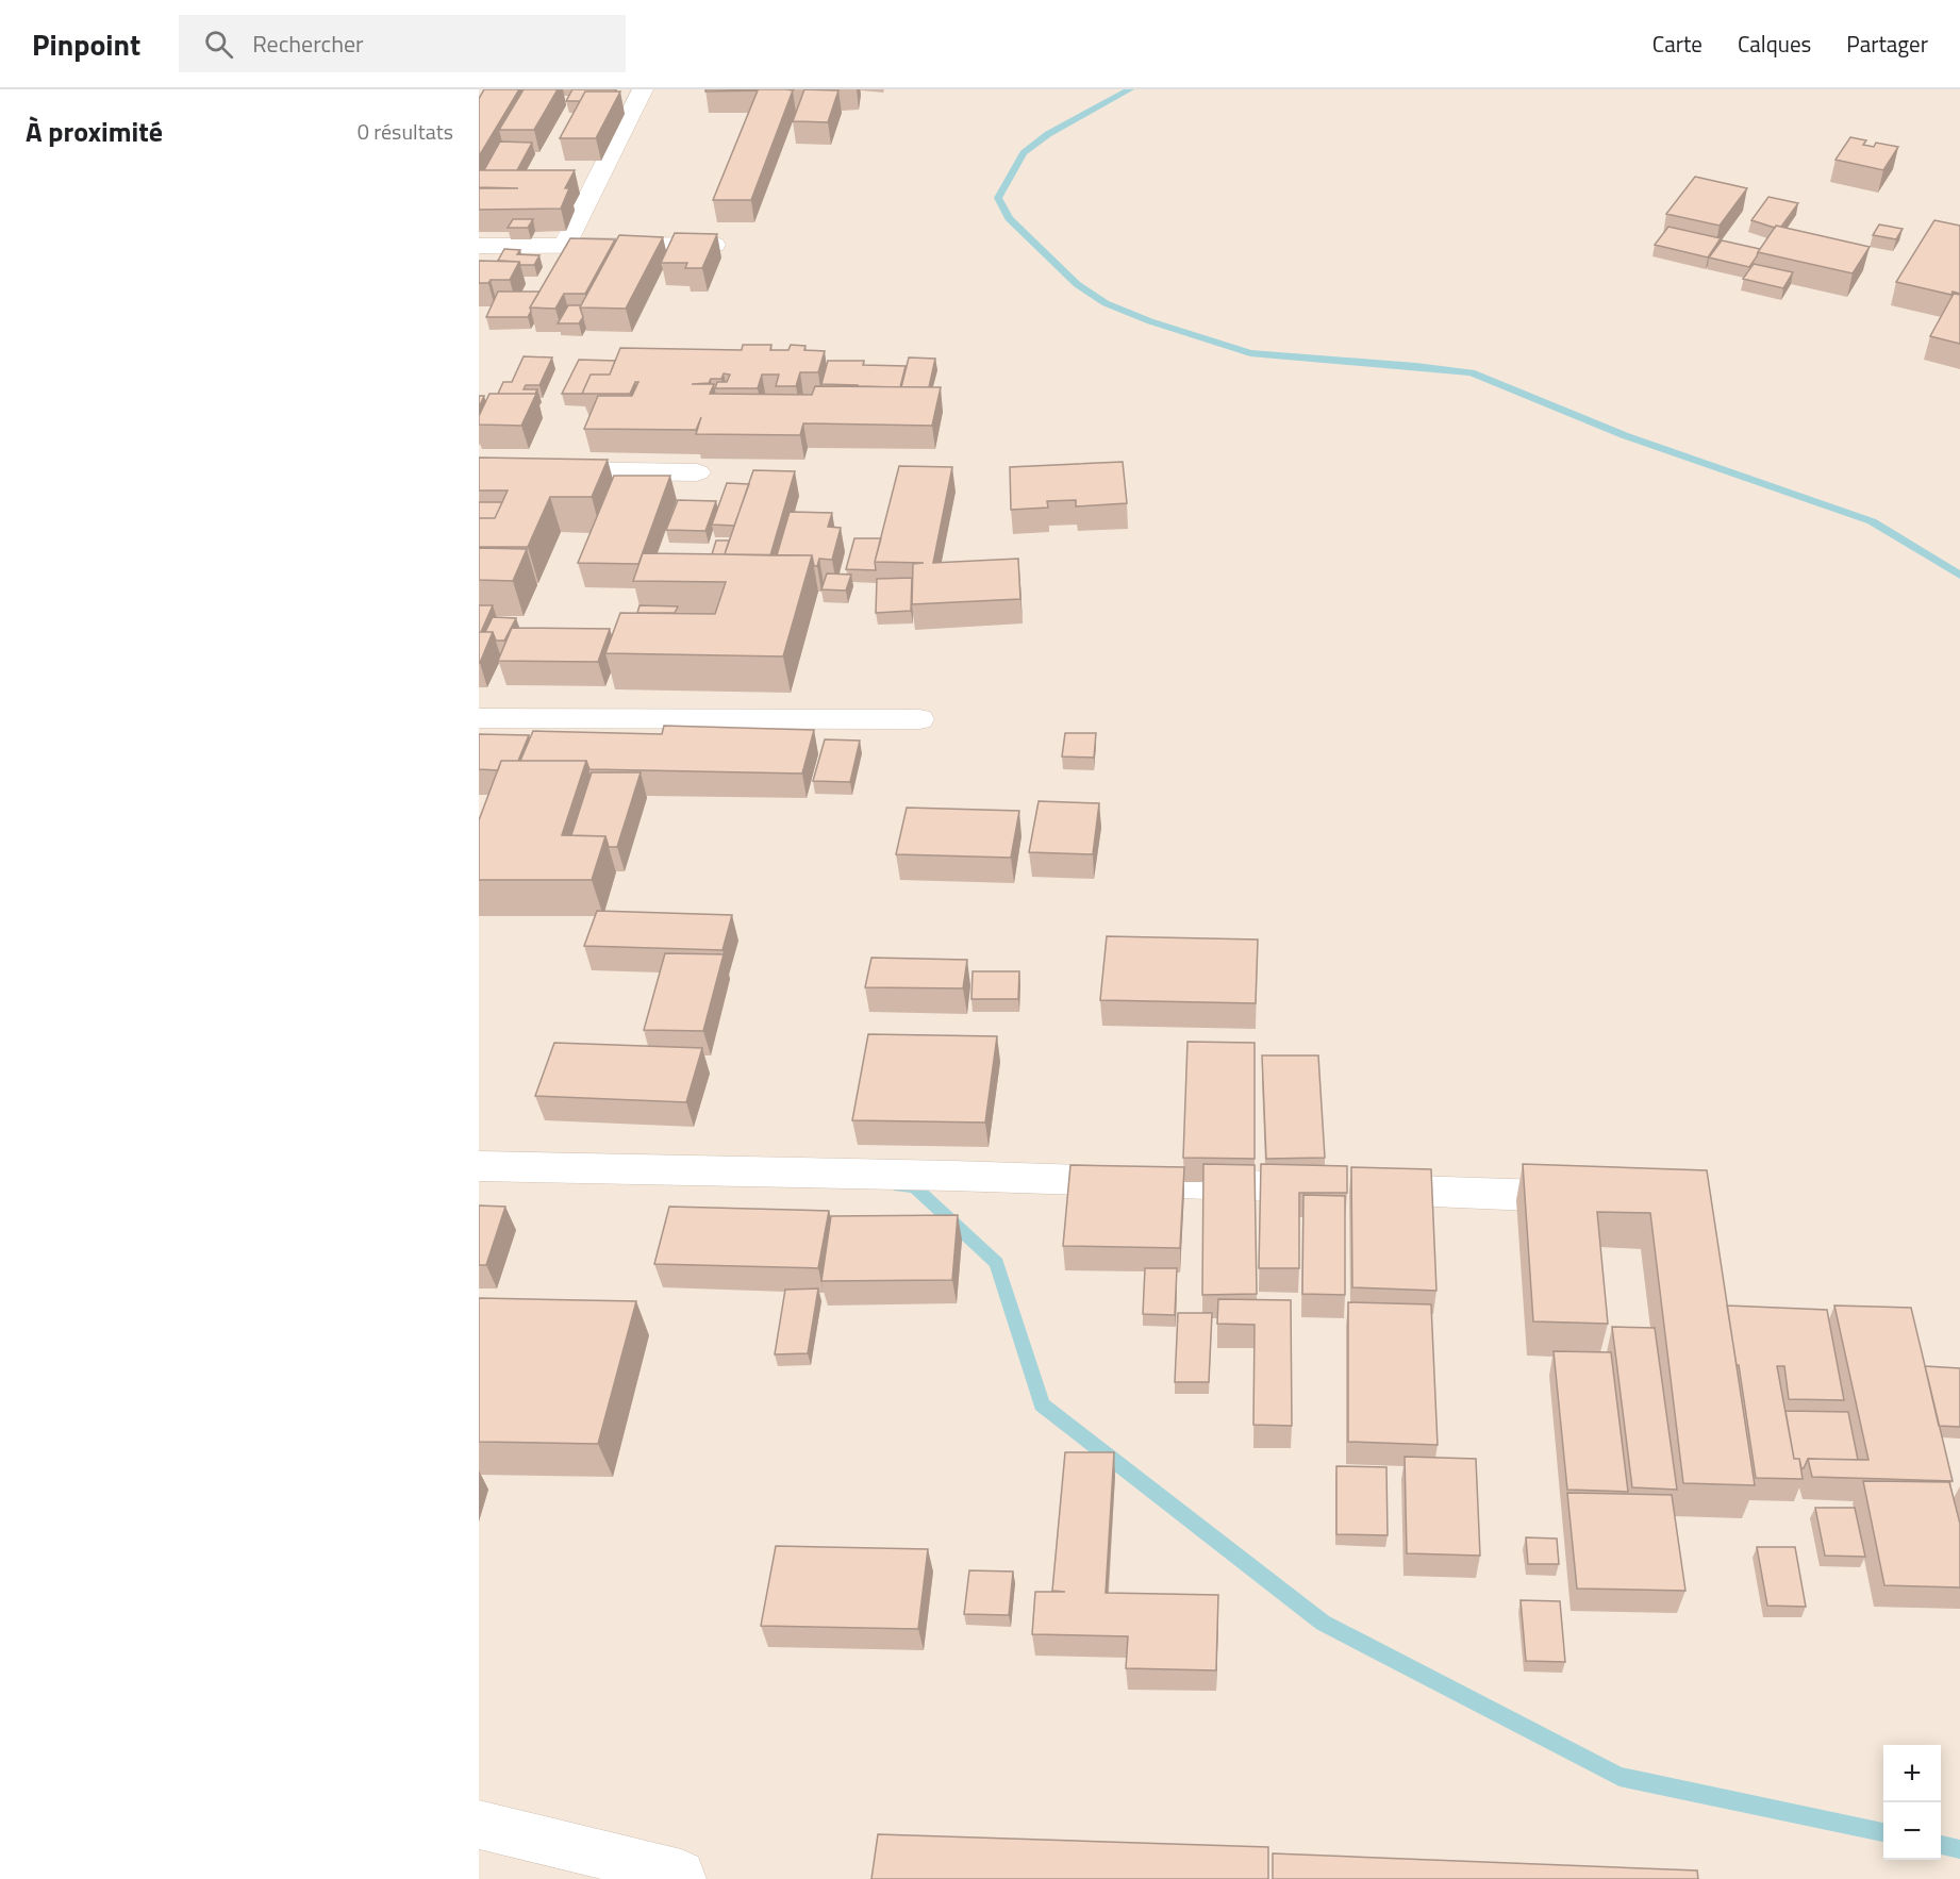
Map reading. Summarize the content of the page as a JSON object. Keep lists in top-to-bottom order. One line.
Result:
{"page":{"header":"Pinpoint","search":"Rechercher","nav":["Carte","Calques","Partager"],"heading":["À proximité","0 résultats"],"map_buttons":["+","−"]}}
